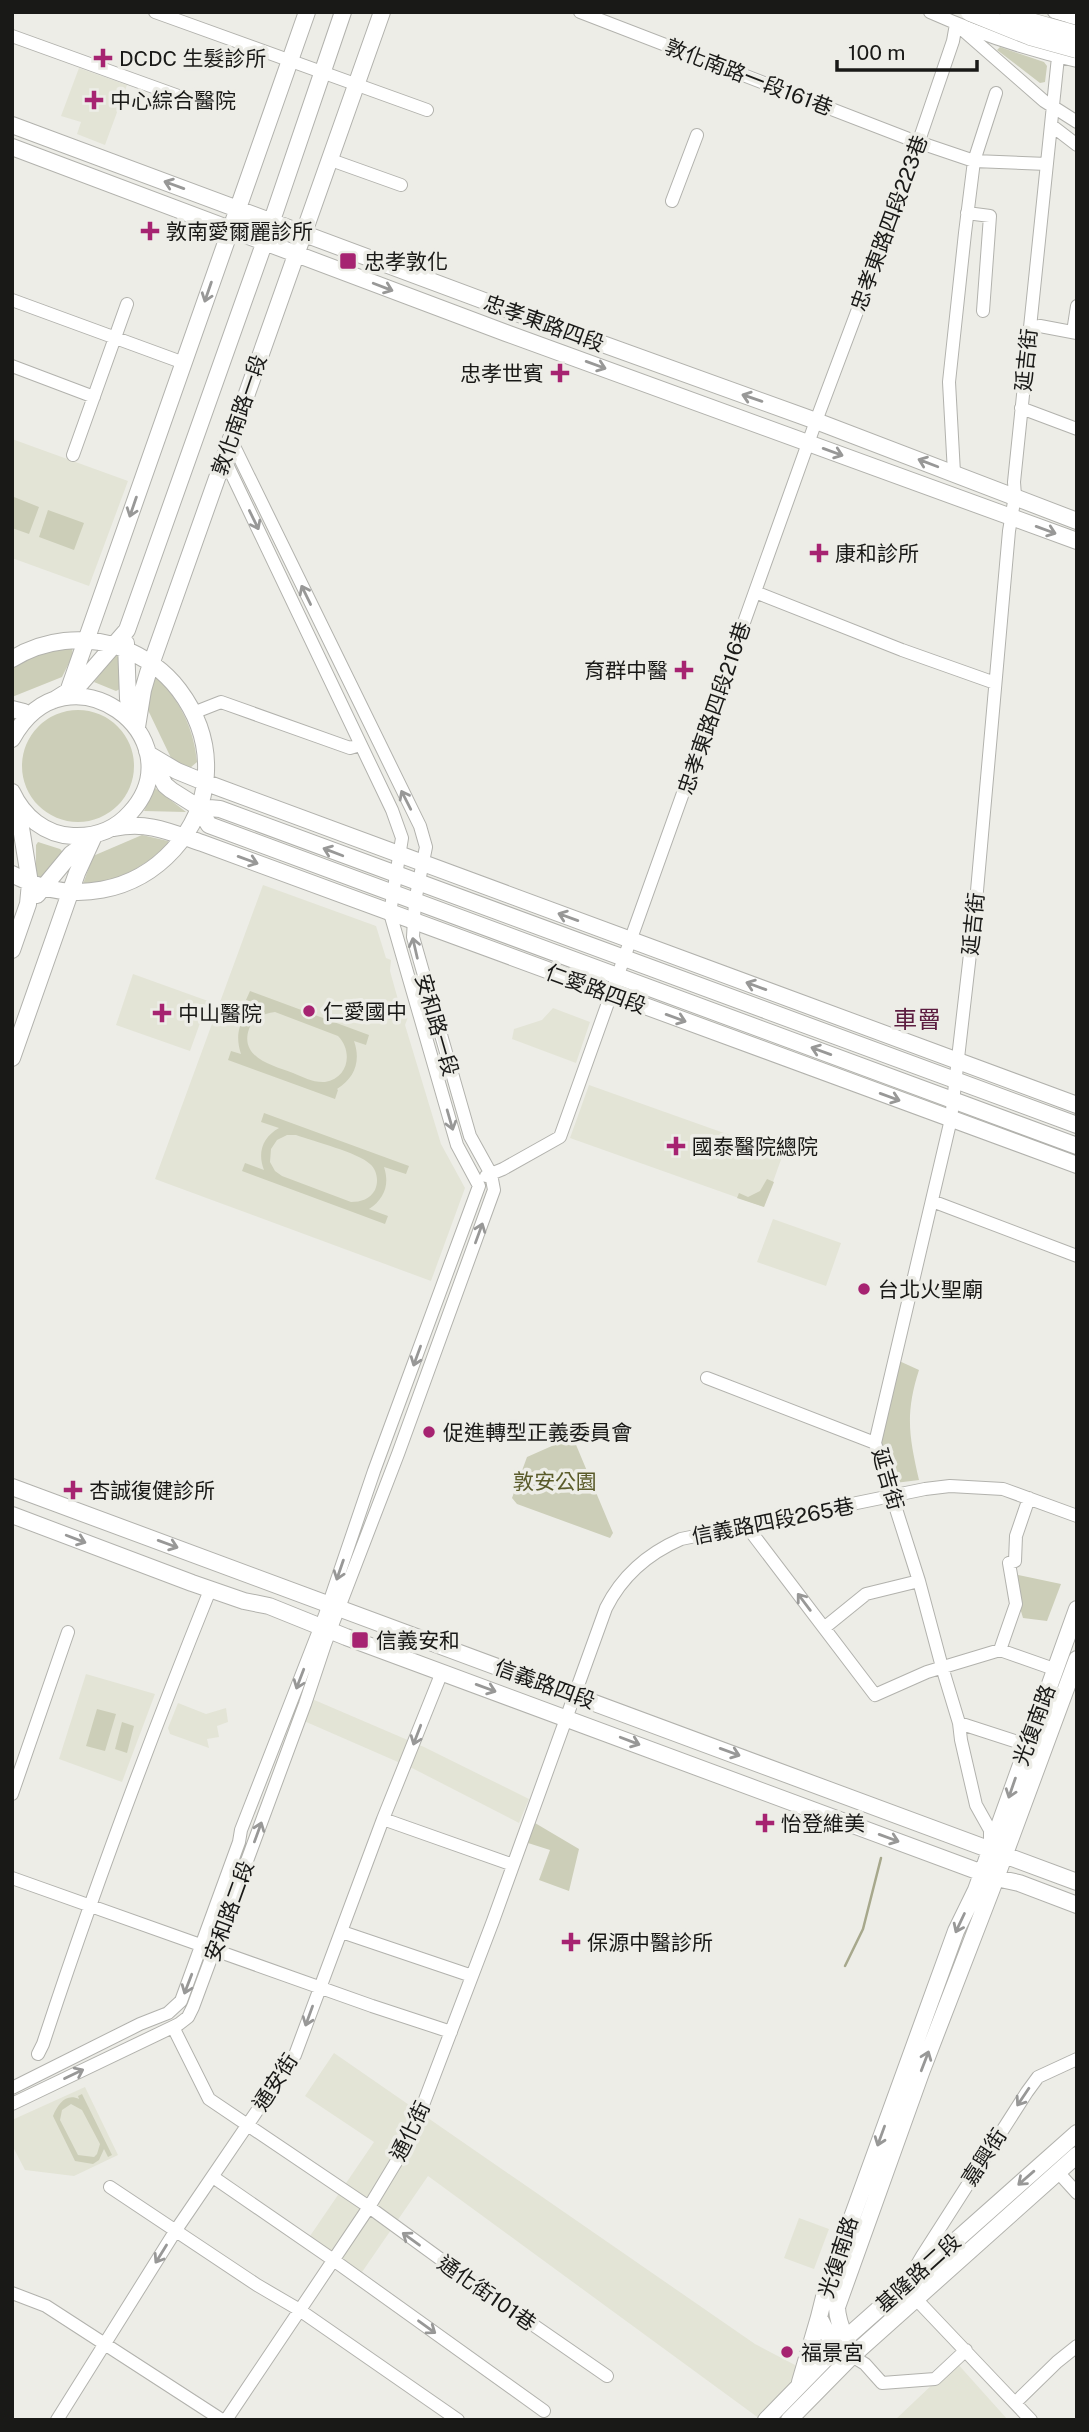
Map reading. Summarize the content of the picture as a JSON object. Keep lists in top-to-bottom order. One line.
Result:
{"streets":{"main road":["忠孝東路四段","敦化南路一段","仁愛路四段","信義路四段","光復南路","基隆路二段"],"street":["敦化南路一段161巷","忠孝東路四段223巷","延吉街","忠孝東路四段216巷","安和路一段","信義路四段265巷","安和路二段","通安街","通化街","嘉興街","通化街101巷"]},"crossings":[["敦化南路一段161巷","忠孝東路四段223巷"],["敦化南路一段161巷","延吉街"],["忠孝東路四段223巷","忠孝東路四段"],["忠孝東路四段223巷","忠孝東路四段216巷"],["忠孝東路四段","延吉街"],["忠孝東路四段","敦化南路一段"],["忠孝東路四段","忠孝東路四段216巷"],["延吉街","仁愛路四段"],["延吉街","信義路四段265巷"],["延吉街","信義路四段"],["延吉街","光復南路"],["敦化南路一段","仁愛路四段"],["敦化南路一段","安和路一段"],["忠孝東路四段216巷","仁愛路四段"],["忠孝東路四段216巷","安和路一段"],["仁愛路四段","安和路一段"],["信義路四段265巷","信義路四段"],["信義路四段265巷","通化街"],["信義路四段","光復南路"],["信義路四段","安和路二段"],["信義路四段","通安街"],["信義路四段","通化街"],["光復南路","基隆路二段"],["安和路二段","通化街101巷"],["通安街","通化街101巷"],["通化街","通化街101巷"],["嘉興街","基隆路二段"]],"one_way":["信義路四段","通安街","嘉興街"],"districts":["車罾"],"parks":["敦安公園"],"places":{"health":["DCDC 生髮診所","中心綜合醫院","敦南愛爾麗診所","忠孝世賓","康和診所","育群中醫","中山醫院","國泰醫院總院","杏誠復健診所","怡登維美","保源中醫診所"],"transit":["忠孝敦化","信義安和"],"other":["仁愛國中","台北火聖廟","促進轉型正義委員會","福景宮"]},"scale_bar":"100 m"}
